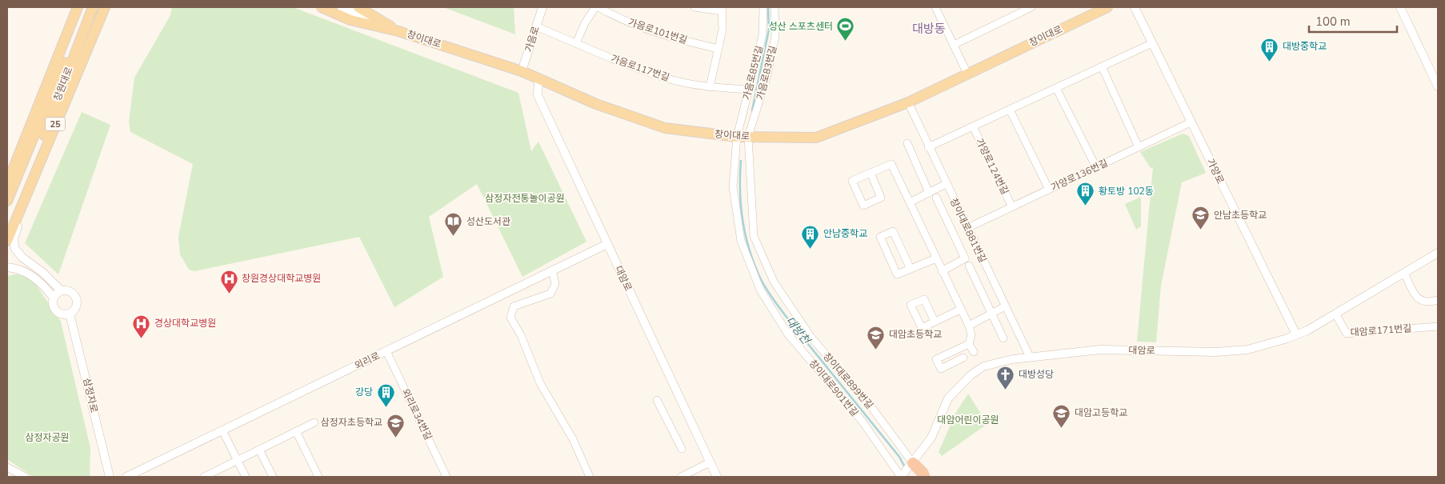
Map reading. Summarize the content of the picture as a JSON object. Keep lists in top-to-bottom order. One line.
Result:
{"streets":{"main road":["창이대로","창원대로","25"],"street":["가음로101번길","가음로","가음로117번길","가음로85번길","가음로83번길","가양로124번길","가양로","가양로136번길","창이대로881번길","대암로","대암로171번길","외리로","창이대로899번길","창이대로901번길","삼정자로","외리로34번길"]},"crossings":[["창이대로","가음로"],["창이대로","가음로85번길"],["창이대로","가음로83번길"],["창이대로","창이대로881번길"],["창이대로","대암로"],["창이대로","창이대로899번길"],["창이대로","창이대로901번길"],["가음로","가음로117번길"],["가음로117번길","가음로85번길"],["가음로85번길","창이대로901번길"],["가음로83번길","창이대로899번길"],["가양로124번길","가양로"],["가양로124번길","가양로136번길"],["가양로124번길","창이대로881번길"],["가양로","가양로136번길"],["가양로","대암로"],["가양로136번길","창이대로881번길"],["창이대로881번길","대암로"],["대암로","대암로171번길"],["대암로","외리로"],["대암로","창이대로899번길"],["대암로","창이대로901번길"],["외리로","외리로34번길"]],"districts":["대방동"],"water":["대방천"],"parks":["삼정자전통놀이공원","대암어린이공원","삼정자공원"],"places":{"sports":["성산 스포츠센터"],"building":["대방중학교","황토방 102동","안남중학교","강당"],"school or university":["안남초등학교","대암초등학교","대암고등학교","삼정자초등학교"],"library":["성산도서관"],"hospital":["창원경상대학교병원","경상대학교병원"],"church":["대방성당"]},"scale_bar":"100 m"}
